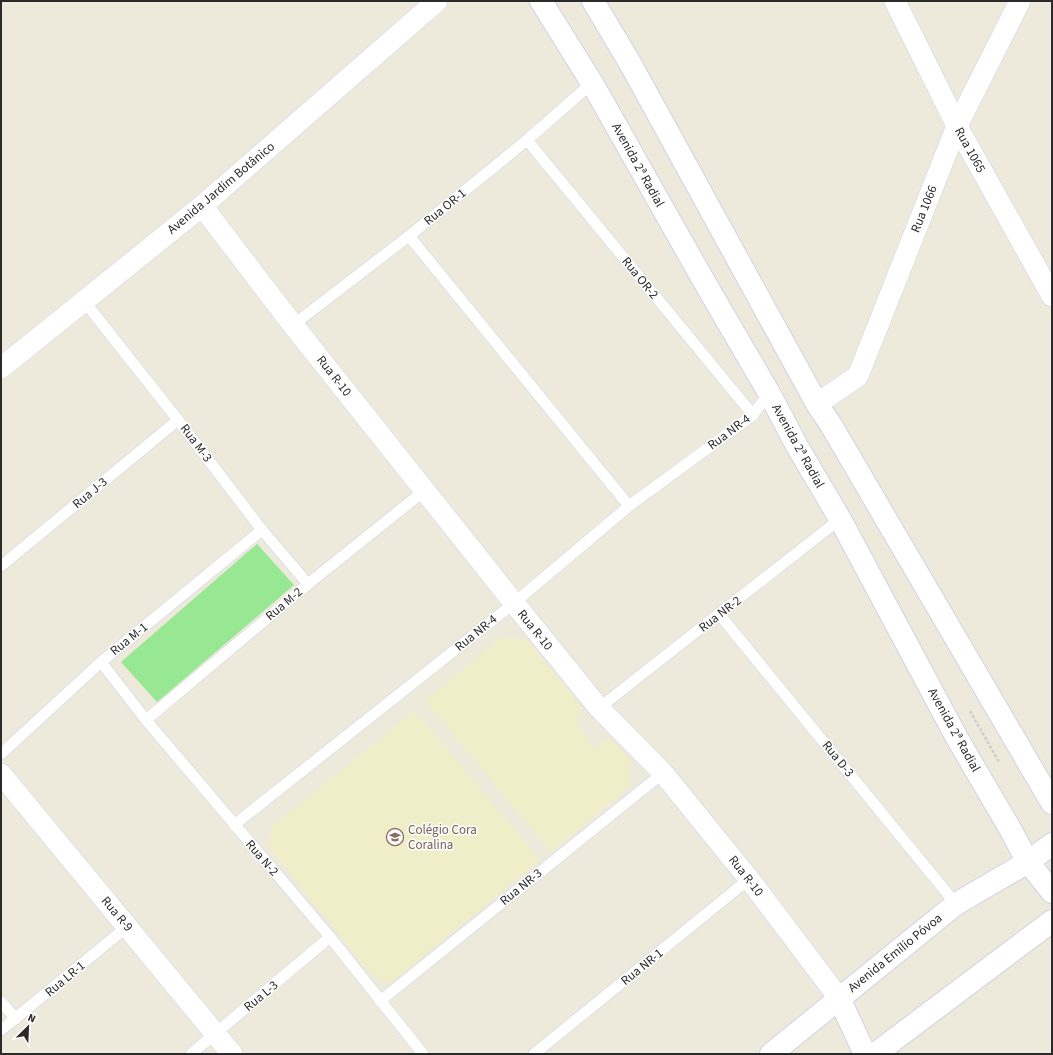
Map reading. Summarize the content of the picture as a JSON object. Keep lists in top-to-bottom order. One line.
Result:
{"streets":{"main road":["Avenida 2ª Radial","Rua R-10","Avenida Emílio Póvoa"],"street":["Rua 1065","Avenida Jardim Botânico","Rua 1066","Rua R-9"],"lane":["Rua OR-1","Rua OR-2","Rua NR-4","Rua M-3","Rua J-3","Rua M-2","Rua NR-2","Rua M-1","Rua D-3","Rua N-2","Rua NR-3","Rua NR-1","Rua LR-1","Rua L-3"]},"crossings":[["Rua 1065","Rua 1066"],["Avenida 2ª Radial","Rua OR-1"],["Avenida 2ª Radial","Rua NR-4"],["Avenida 2ª Radial","Rua NR-2"],["Avenida 2ª Radial","Avenida Emílio Póvoa"],["Avenida Jardim Botânico","Rua R-10"],["Avenida Jardim Botânico","Rua M-3"],["Rua OR-1","Rua OR-2"],["Rua OR-1","Rua R-10"],["Rua OR-2","Rua NR-4"],["Rua R-10","Rua NR-4"],["Rua R-10","Rua M-2"],["Rua R-10","Rua NR-2"],["Rua R-10","Rua NR-3"],["Rua R-10","Avenida Emílio Póvoa"],["Rua R-10","Rua NR-1"],["Rua NR-4","Rua N-2"],["Rua M-3","Rua J-3"],["Rua M-3","Rua M-2"],["Rua M-3","Rua M-1"],["Rua M-2","Rua N-2"],["Rua NR-2","Rua D-3"],["Rua M-1","Rua N-2"],["Rua D-3","Avenida Emílio Póvoa"],["Rua N-2","Rua NR-3"],["Rua N-2","Rua L-3"],["Rua R-9","Rua LR-1"],["Rua R-9","Rua L-3"]],"places":{"school or university":["Colégio Cora Coralina"]},"north":"top right"}
